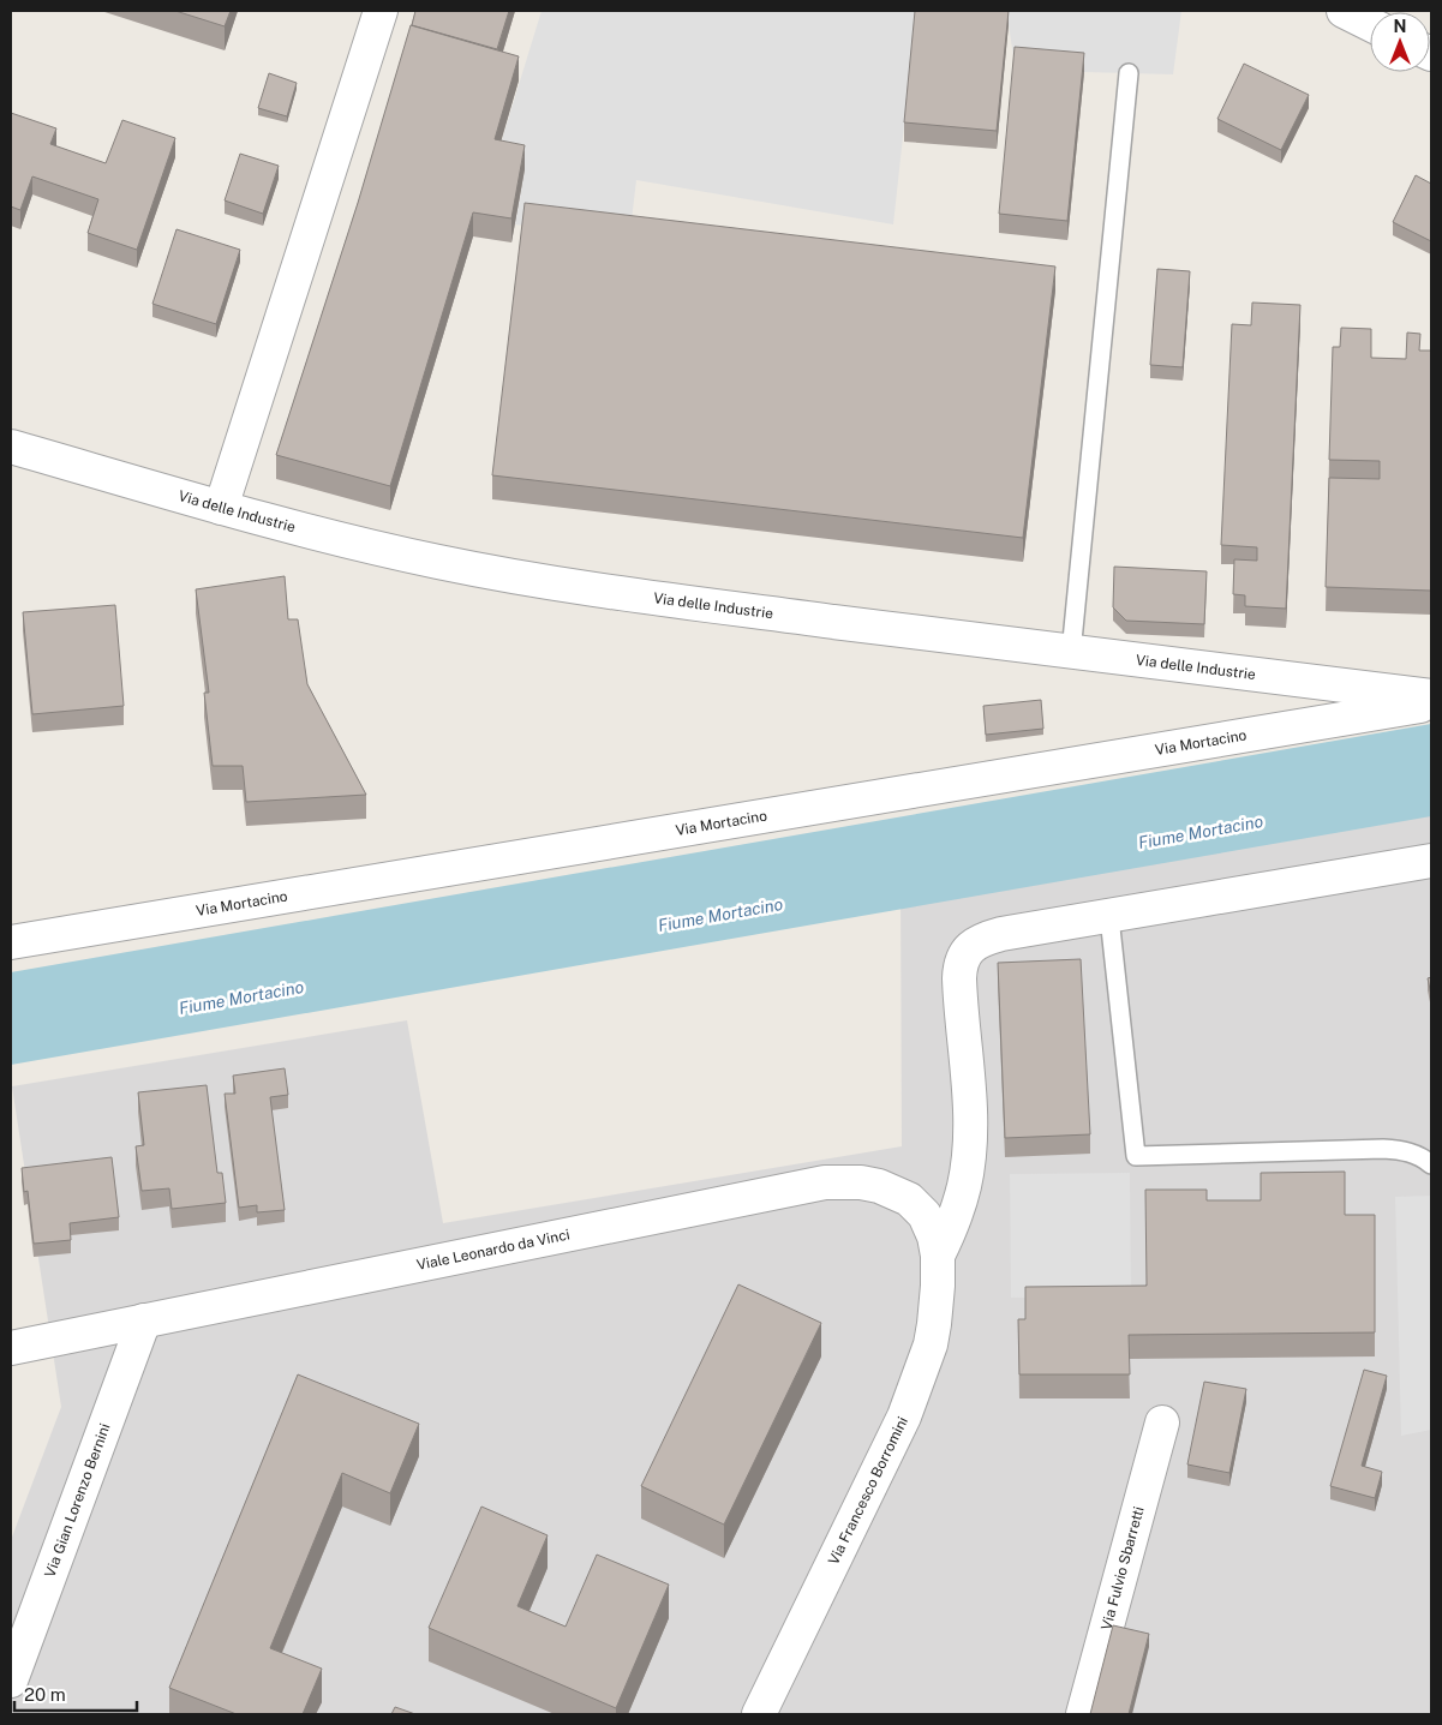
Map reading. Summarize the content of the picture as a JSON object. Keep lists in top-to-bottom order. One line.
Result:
{"streets":{"street":["Via delle Industrie","Via Mortacino","Viale Leonardo da Vinci","Via Francesco Borromini","Via Gian Lorenzo Bernini","Via Fulvio Sbarretti"]},"crossings":[["Viale Leonardo da Vinci","Via Francesco Borromini"],["Viale Leonardo da Vinci","Via Gian Lorenzo Bernini"]],"water":["Fiume Mortacino"],"scale_bar":"20 m","north":"top"}
